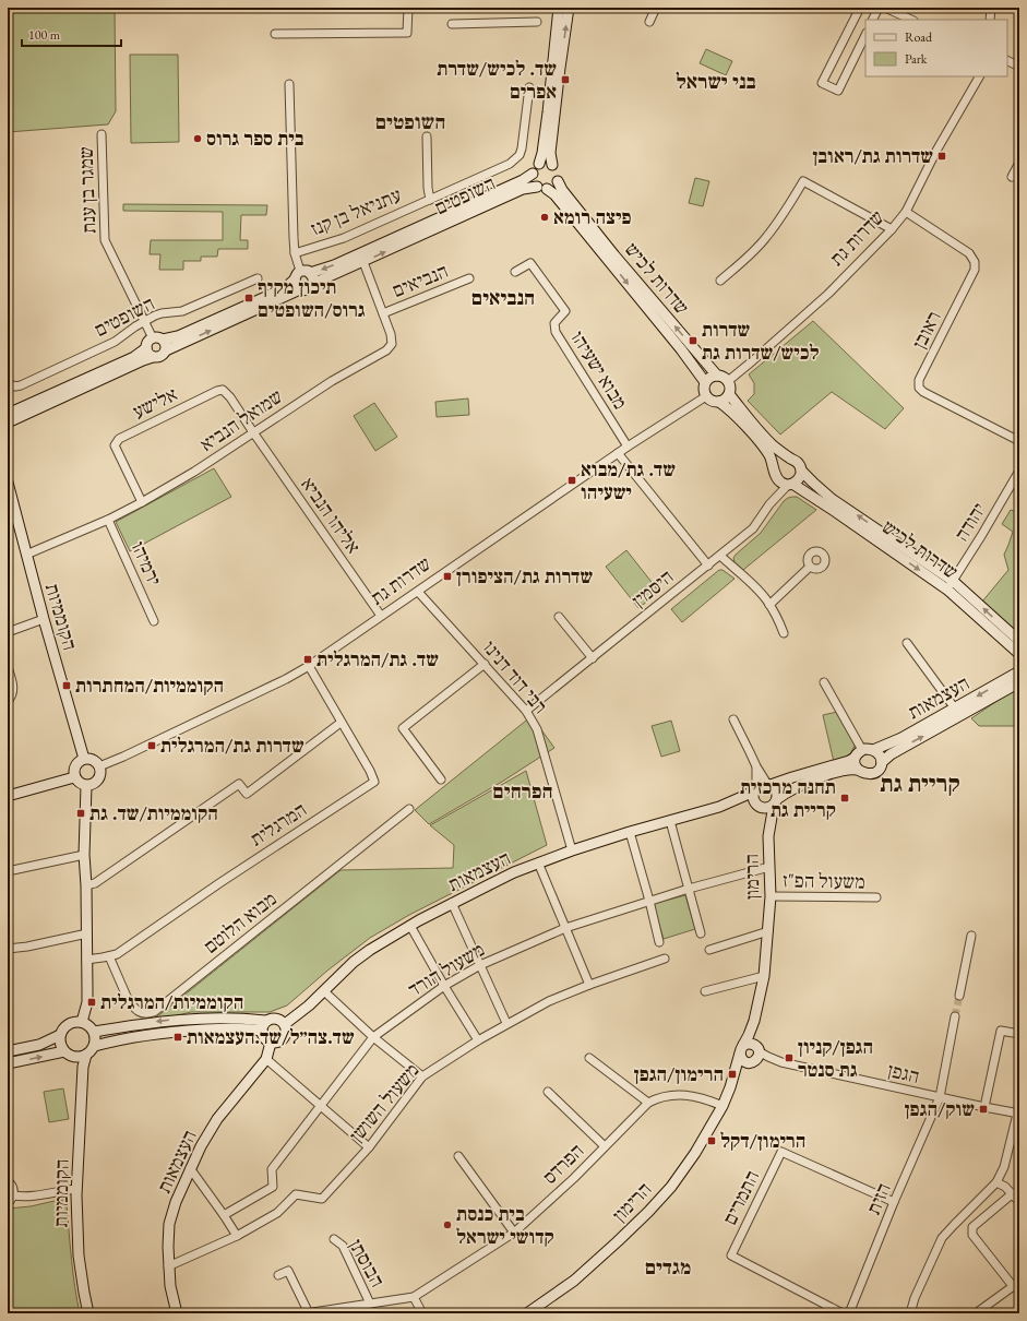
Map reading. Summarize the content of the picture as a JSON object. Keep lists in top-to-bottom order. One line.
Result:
{"streets":{"street":["שמגר בן ענת","השופטים","עתניאל בן קנז","שדרות גת","שדרות לכיש","הנביאים","ראובן","מבוא ישעיהו","אלישע","שמואל הנביא","אליהו הנביא","יהודה","ירמיהו","היסמין","הקוממיות","רבי דוד דנינו","העצמאות","המרגלית","הרימון","משעול הפ\"ז","מבוא הלוטם","משעול הורד","הגפן","משעול השושן","הפרדס","התמרים","הזית","הבוסתן"]},"crossings":[["שמגר בן ענת","השופטים"],["השופטים","שדרות לכיש"],["השופטים","שמואל הנביא"],["שדרות גת","שדרות לכיש"],["שדרות גת","ראובן"],["שדרות גת","מבוא ישעיהו"],["שדרות גת","אליהו הנביא"],["שדרות גת","הקוממיות"],["שדרות גת","רבי דוד דנינו"],["שדרות גת","המרגלית"],["שדרות לכיש","יהודה"],["שדרות לכיש","היסמין"],["הנביאים","שמואל הנביא"],["אלישע","שמואל הנביא"],["אלישע","אליהו הנביא"],["שמואל הנביא","אליהו הנביא"],["שמואל הנביא","ירמיהו"],["שמואל הנביא","הקוממיות"],["היסמין","רבי דוד דנינו"],["רבי דוד דנינו","העצמאות"],["העצמאות","הרימון"],["העצמאות","משעול השושן"],["המרגלית","מבוא הלוטם"],["הרימון","משעול הפ\"ז"],["הרימון","משעול הורד"],["הרימון","הגפן"],["הרימון","הפרדס"],["הגפן","הזית"],["הפרדס","הבוסתן"],["התמרים","הזית"]],"districts":["בני ישראל","השופטים","הנביאים","קריית גת","הפרחים","מגדים"],"places":{"transit":["שד. לכיש/שדרת אפרים","שדרות גת/ראובן","תיכון מקיף גרוס/השופטים","שדרות לכיש/שדרות גת","שד. גת/מבוא ישעיהו","שדרות גת/הציפורן","שד. גת/המרגלית","הקוממיות/המחתרות","שדרות גת/המרגלית","תחנה מרכזית קריית גת","הקוממיות/שד. גת","הקוממיות/המרגלית","שד.צה״ל/שד.העצמאות","הגפן/קניון גת סנטר","הרימון/הגפן","שוק/הגפן","הרימון/דקל"],"other":["בית ספר גרוס","פיצה רומא","בית כנסת קדושי ישראל"]},"legend":["Road","Park"],"scale_bar":"100 m"}
